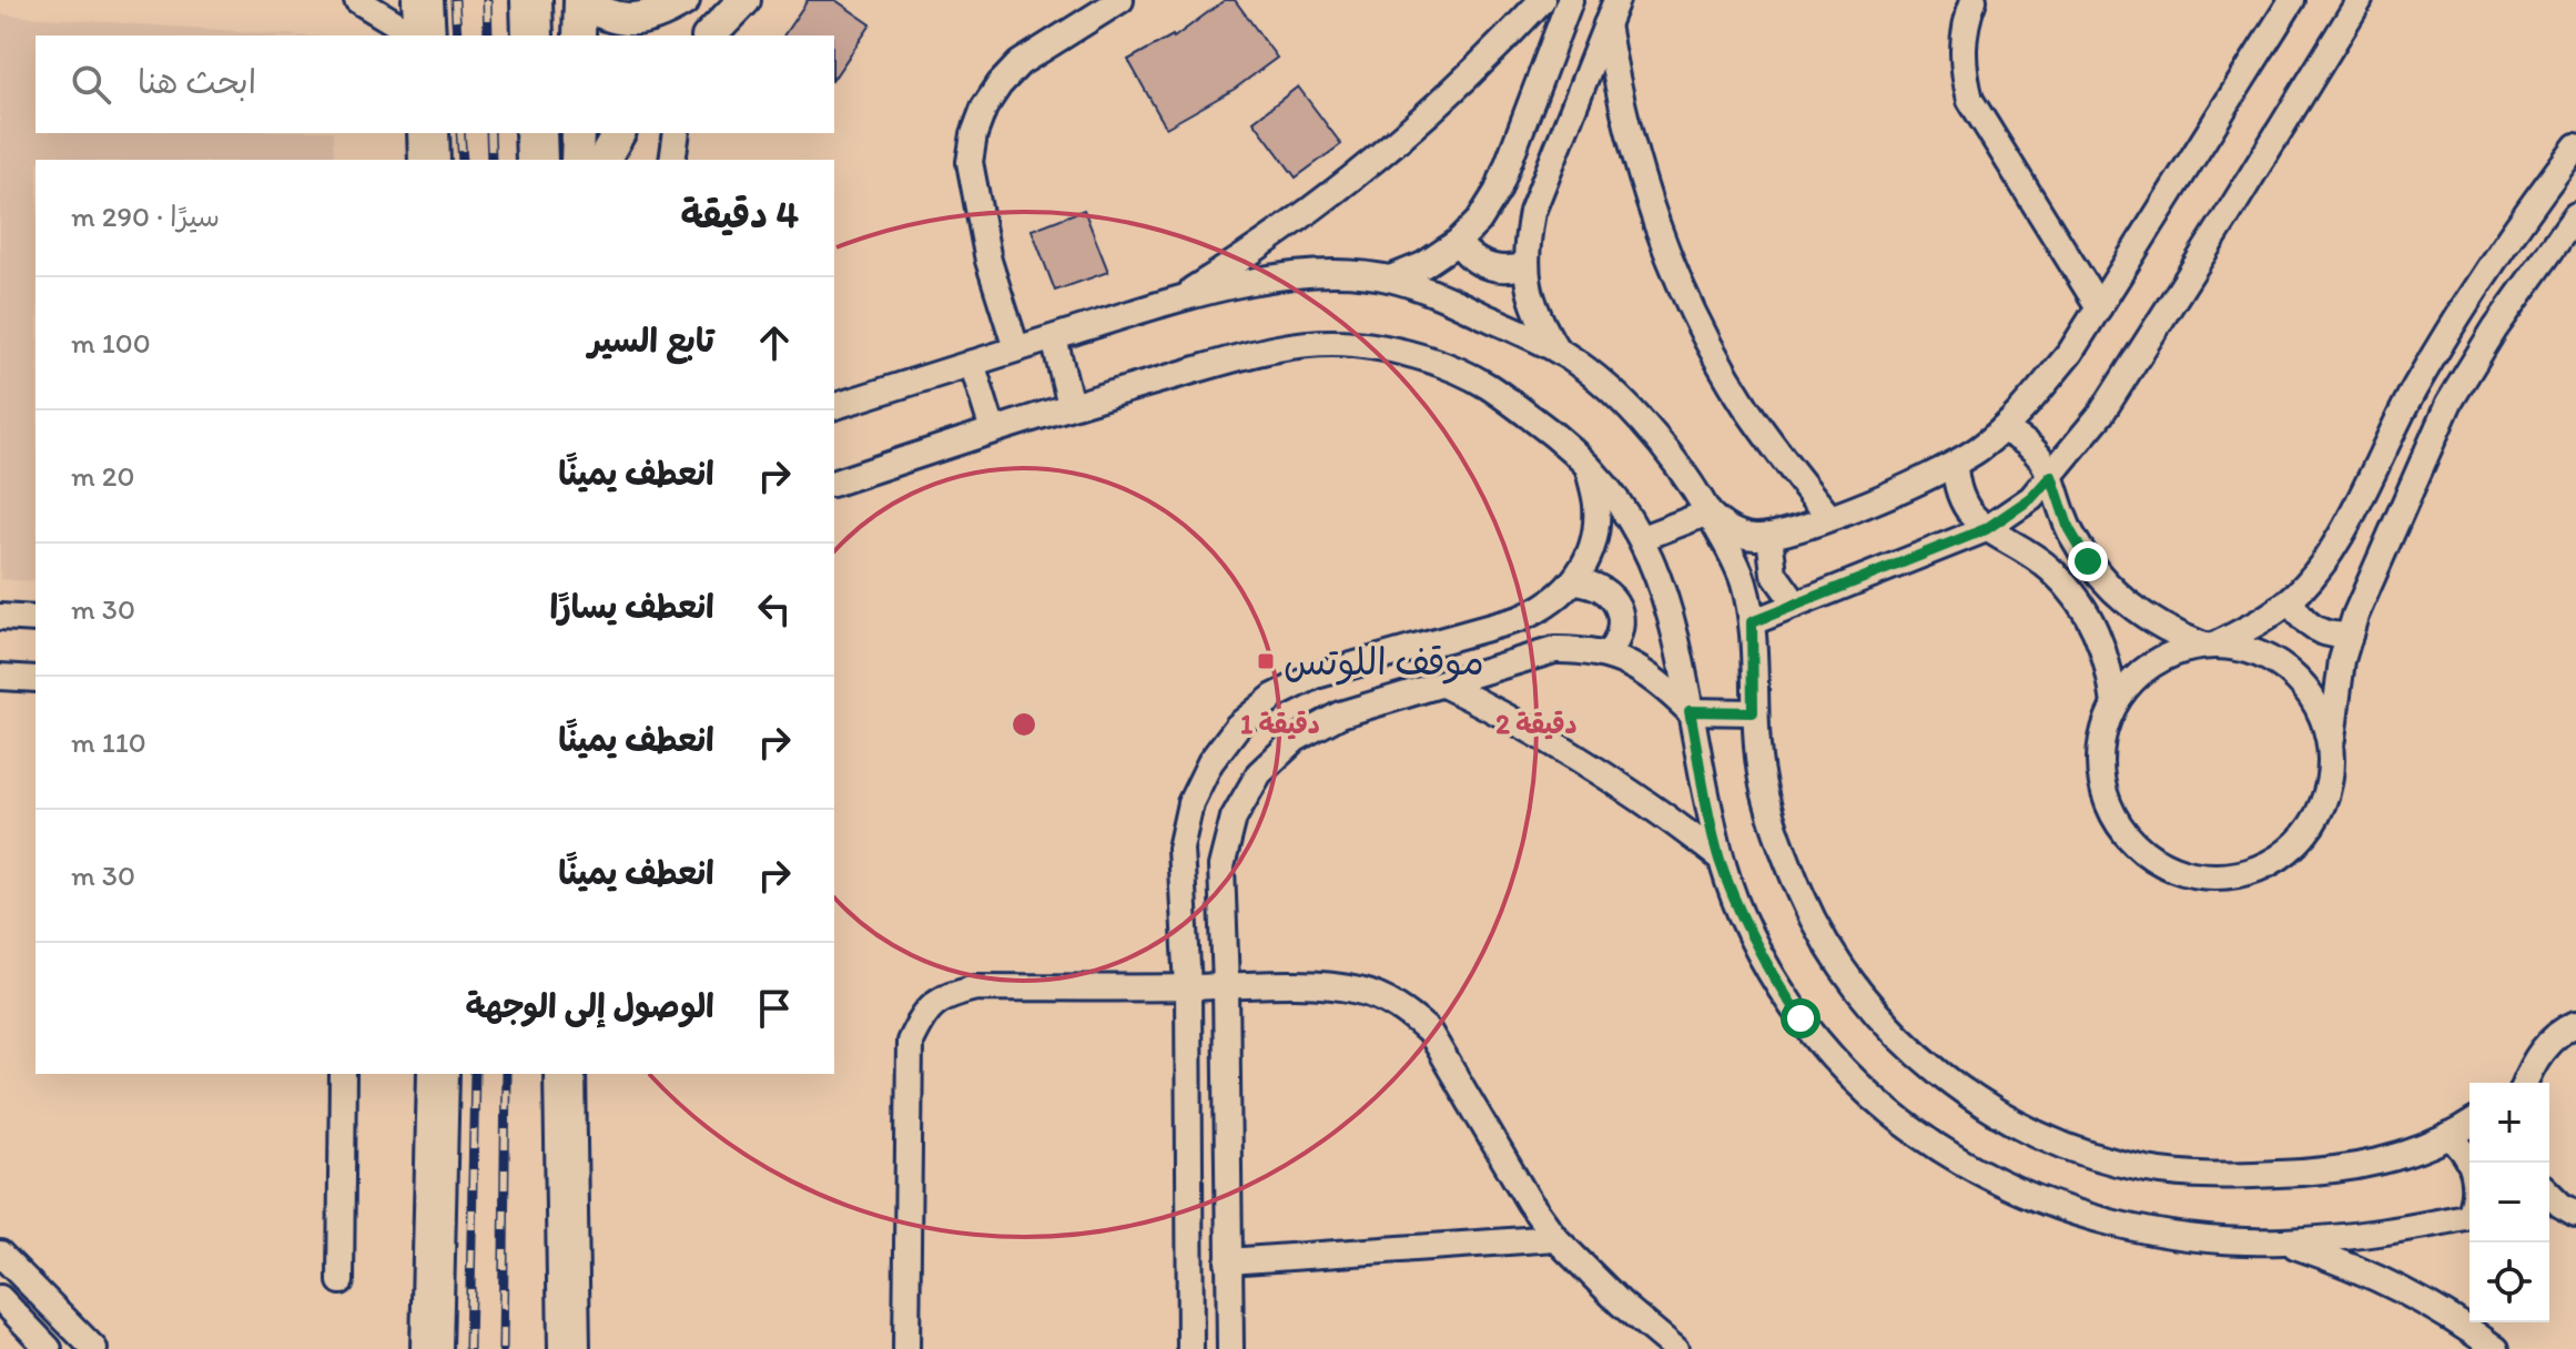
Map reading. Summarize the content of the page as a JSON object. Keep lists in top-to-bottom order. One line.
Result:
{"places":{"transit":["موقف اللوتس"]},"page":{"search":"ابحث هنا","heading":["4 دقيقة","سيرًا · 290 m"],"list":[["تابع السير","100 m"],["انعطف يمينًا","20 m"],["انعطف يسارًا","30 m"],["انعطف يمينًا","110 m"],["انعطف يمينًا","30 m"],"الوصول إلى الوجهة"],"map_buttons":["+","−"]},"rings":["1 دقيقة","2 دقيقة"]}
